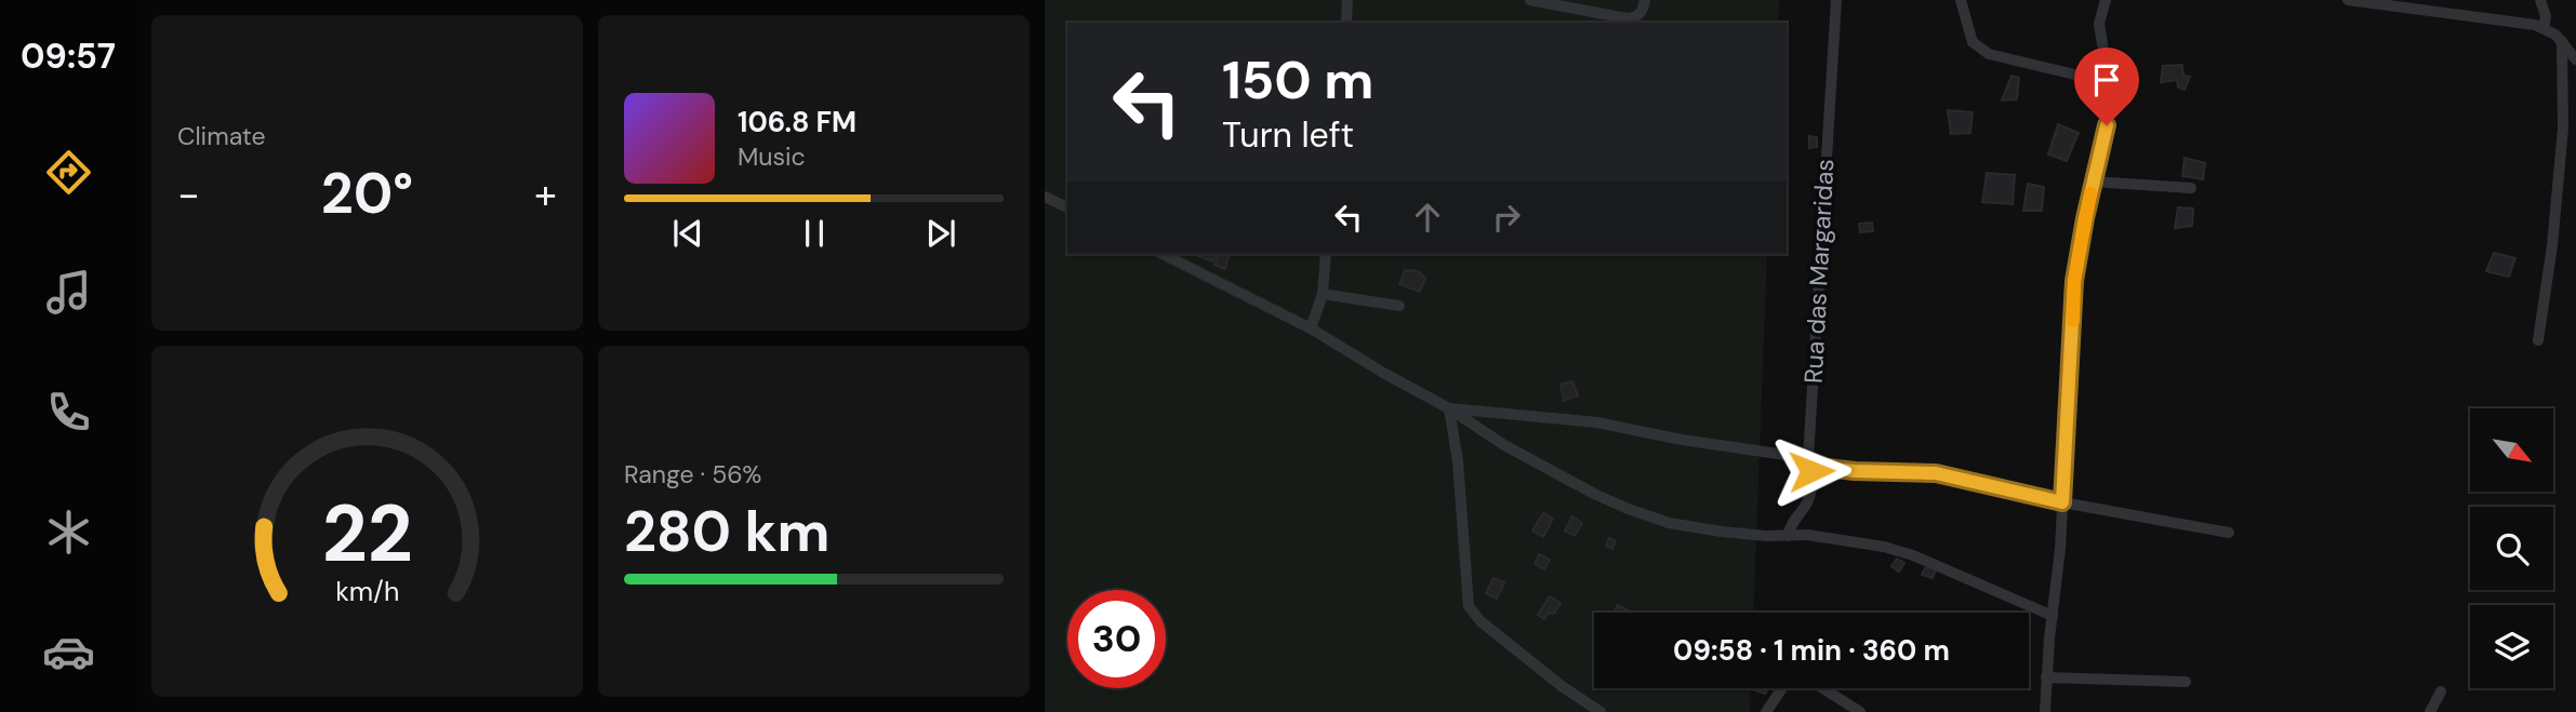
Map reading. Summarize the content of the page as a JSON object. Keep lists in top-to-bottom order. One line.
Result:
{"streets":{"street":["Rua das Margaridas"]},"north":"bottom right","page":{"tabs":"09:57","tile":["Climate",["Range · 56%","280 km"]],"turn":["150 m","Turn left"],"song":["106.8 FM","Music"],"heat":["−","20°","+"],"limit":"30","trip":"09:58 · 1 min · 360 m","gauge":["22","km/h"]}}
